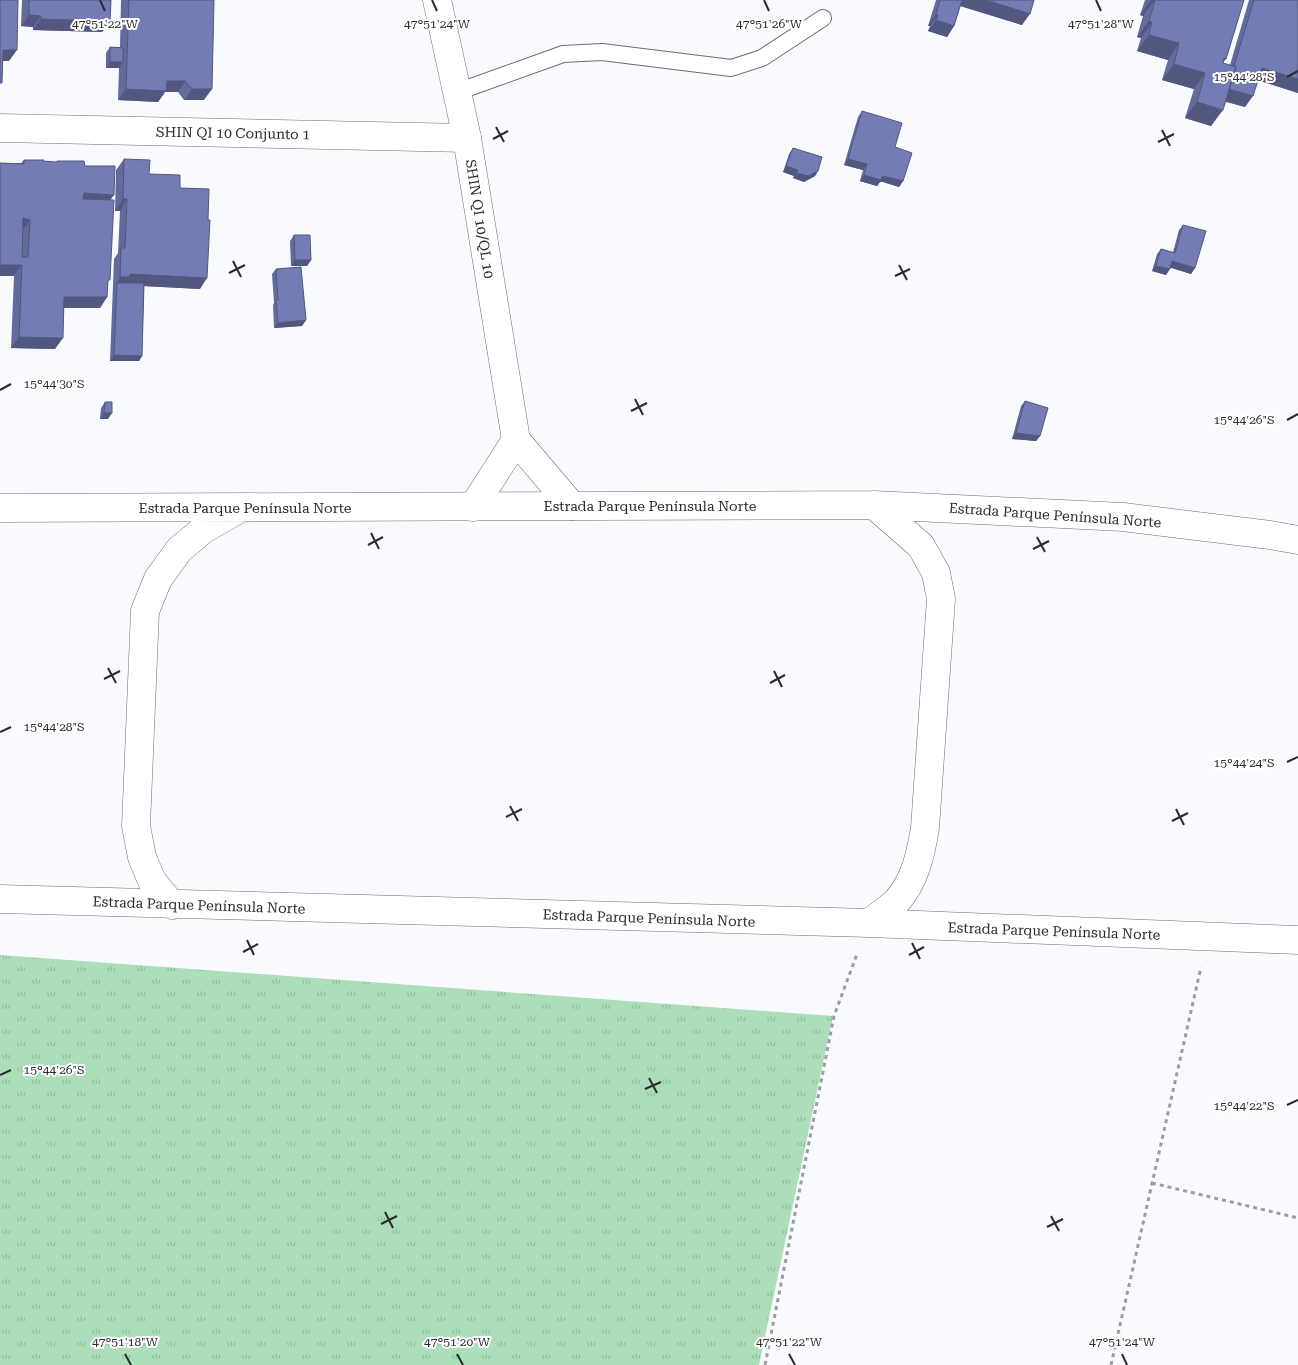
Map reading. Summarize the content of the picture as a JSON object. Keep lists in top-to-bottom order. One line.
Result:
{"streets":{"main road":["SHIN QI 10 Conjunto 1","SHIN QI 10/QL 10","Estrada Parque Península Norte"]},"crossings":[["SHIN QI 10 Conjunto 1","SHIN QI 10/QL 10"]],"coordinates":["47°51'22\"W","47°51'24\"W","47°51'26\"W","47°51'28\"W","15°44'28\"S","15°44'30\"S","15°44'26\"S","15°44'24\"S","15°44'22\"S","47°51'18\"W","47°51'20\"W"]}
